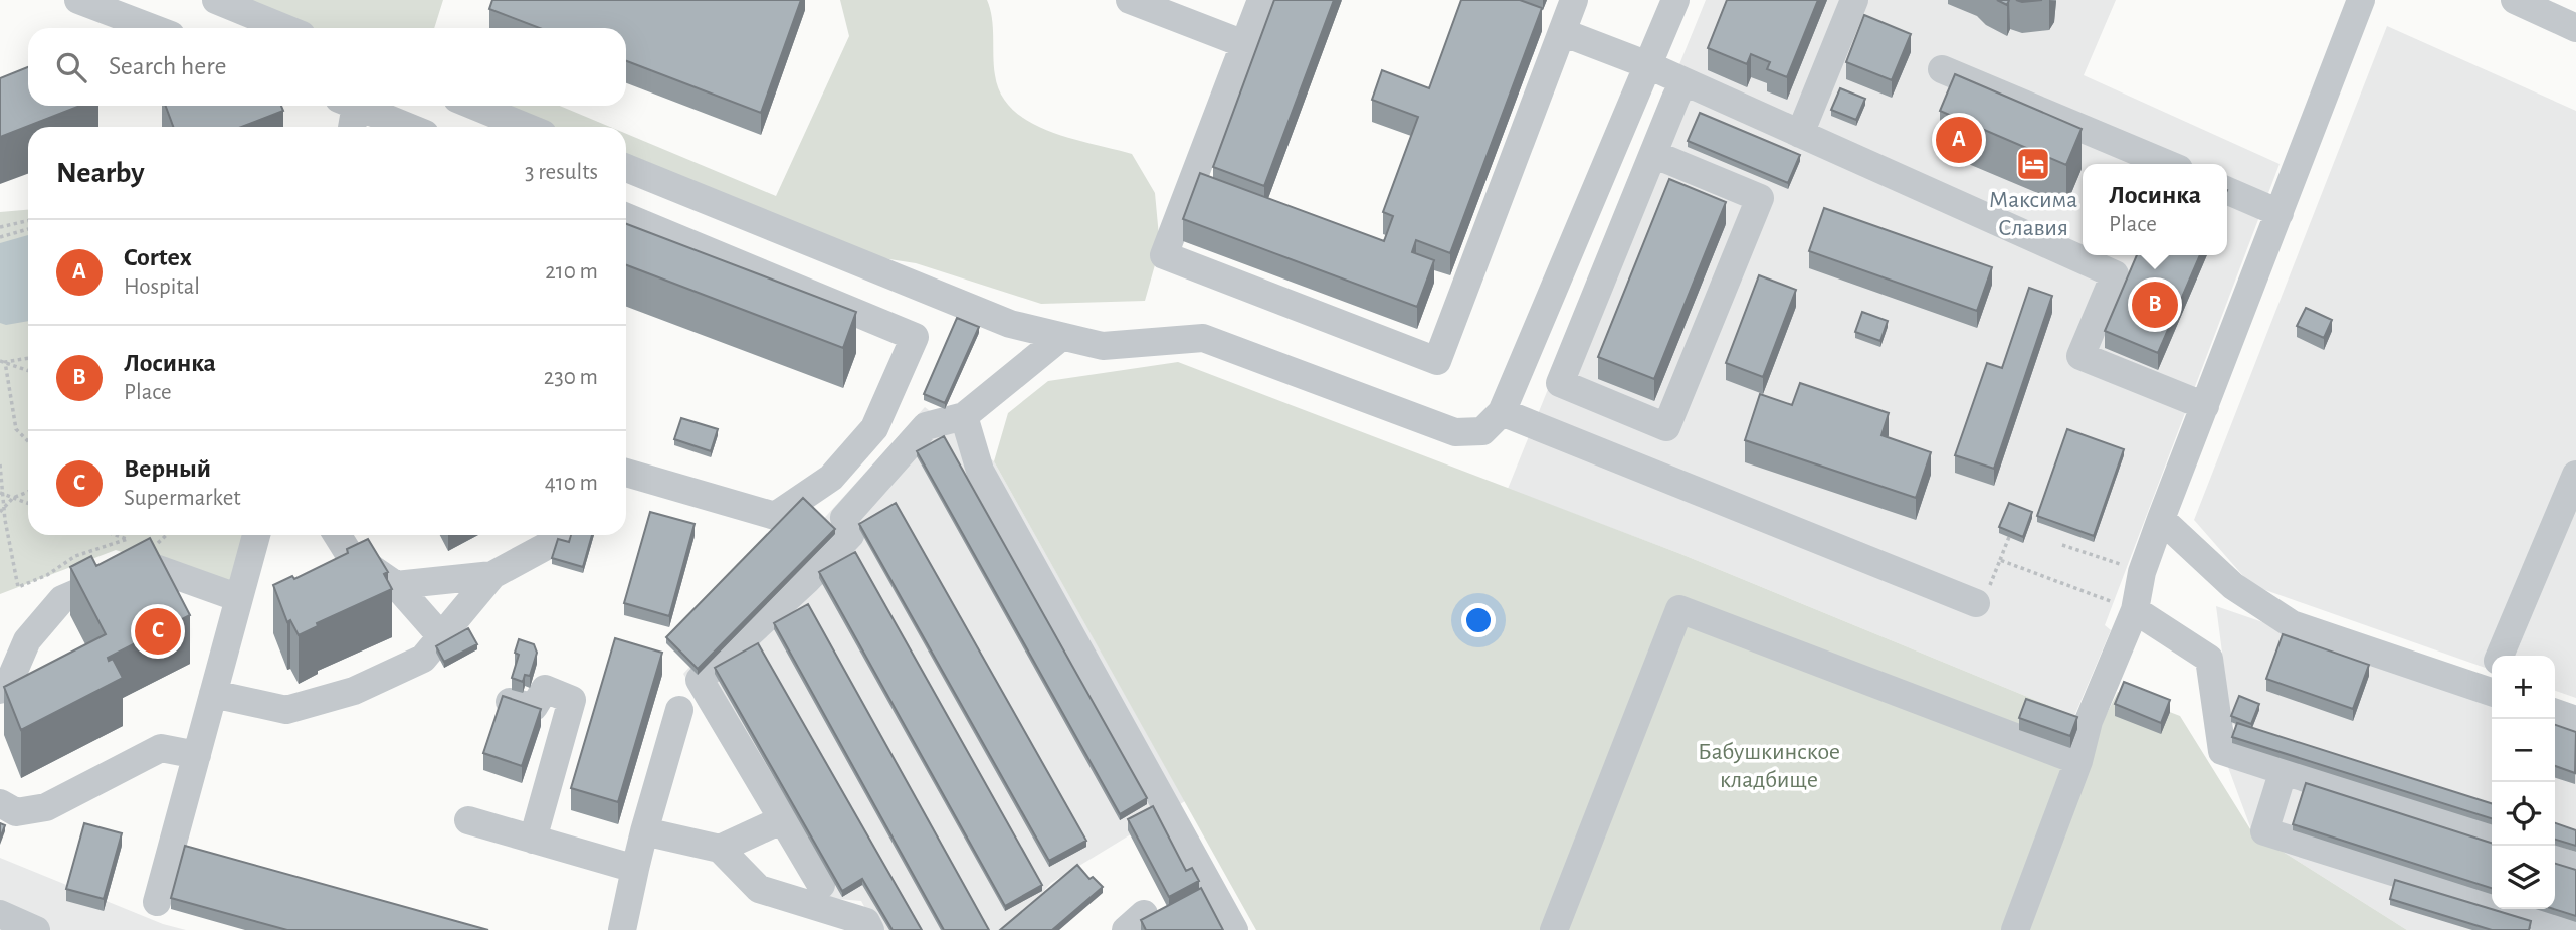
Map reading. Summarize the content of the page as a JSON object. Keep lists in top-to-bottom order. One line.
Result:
{"parks":["Бабушкинское кладбище"],"places":{"hotel":["Максима Славия"]},"page":{"search":"Search here","pins":["A","B","C"],"heading":["Nearby","3 results"],"popup":["Лосинка","Place"],"list":[{"mark":"A","name":"Cortex","note":"Hospital","value":"210 m"},{"mark":"B","name":"Лосинка","note":"Place","value":"230 m"},{"mark":"C","name":"Верный","note":"Supermarket","value":"410 m"}],"map_buttons":["+","−"]}}
